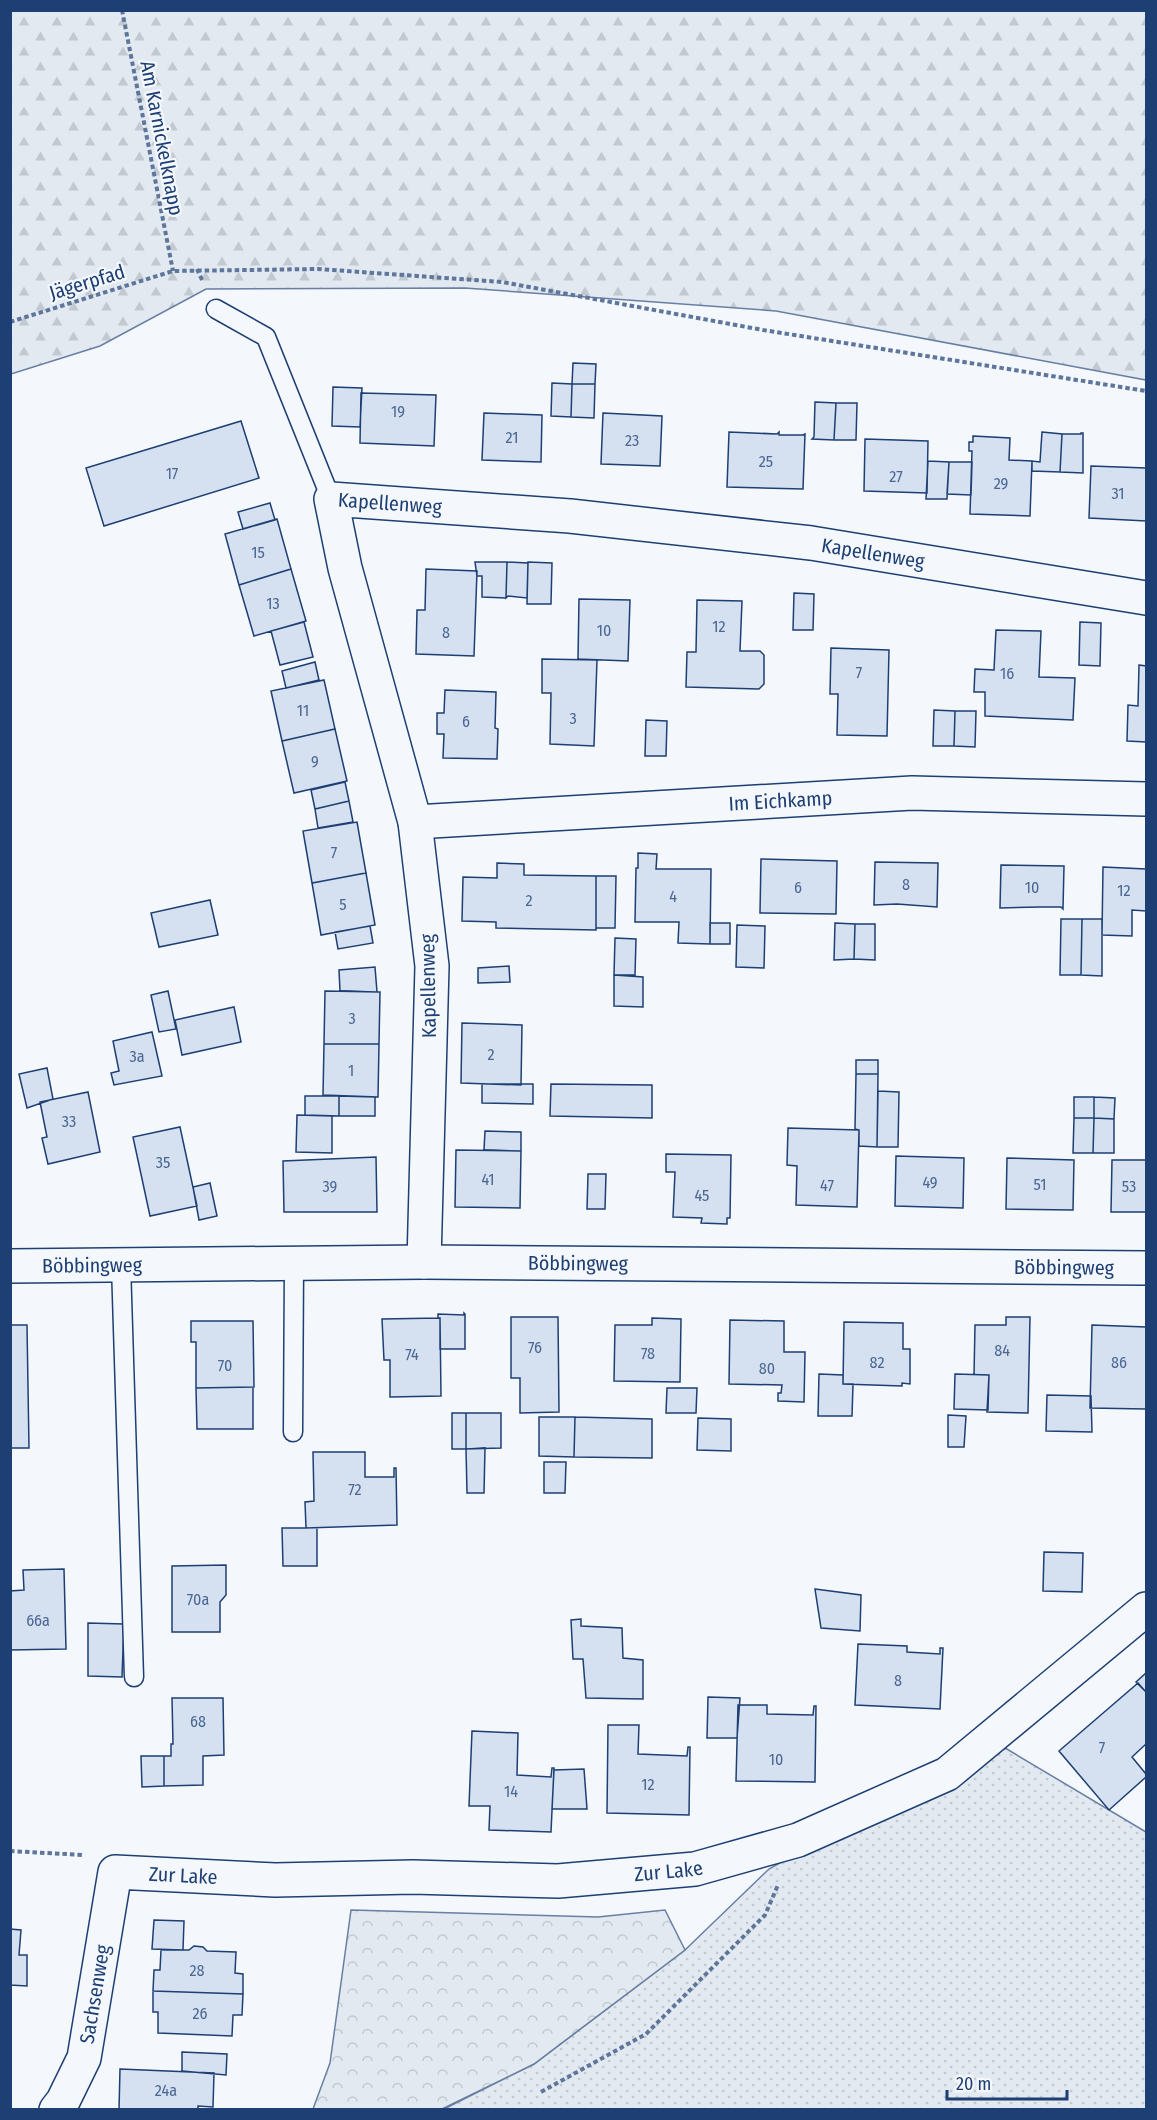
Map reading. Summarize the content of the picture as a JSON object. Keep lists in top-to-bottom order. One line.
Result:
{"streets":{"street":["Kapellenweg","Im Eichkamp","Böbbingweg","Zur Lake","Sachsenweg"],"path":["Am Karnickelknapp","Jägerpfad"]},"crossings":[["Am Karnickelknapp","Jägerpfad"],["Kapellenweg","Im Eichkamp"],["Kapellenweg","Böbbingweg"],["Zur Lake","Sachsenweg"]],"house_numbers":["19","21","23","25","17","27","29","31","15","13","12","10","8","7","16","11","3","6","9","7","8","6","10","12","4","2","5","3","2","3a","1","33","35","41","49","51","47","39","53","45","76","84","78","74","82","86","70","80","72","70a","66a","8","68","7","10","12","14","28","26","24a"],"scale_bar":"20 m"}
